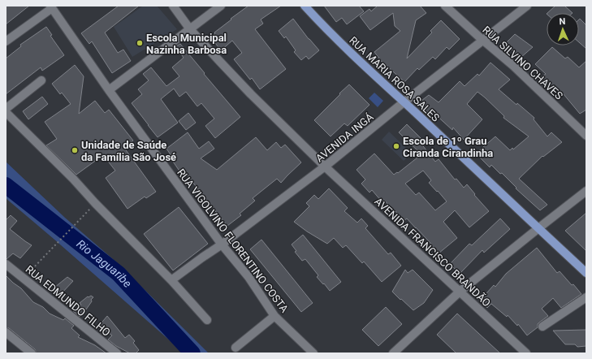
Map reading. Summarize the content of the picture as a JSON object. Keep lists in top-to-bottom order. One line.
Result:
{"streets":{"main road":["RUA MARIA ROSA SALES"],"street":["RUA SILVINO CHAVES","AVENIDA INGÁ","RUA VIGOLVINO FLORENTINO COSTA","AVENIDA FRANCISCO BRANDÃO","RUA EDMUNDO FILHO"]},"crossings":[["RUA SILVINO CHAVES","AVENIDA INGÁ"],["RUA MARIA ROSA SALES","AVENIDA INGÁ"],["AVENIDA INGÁ","RUA VIGOLVINO FLORENTINO COSTA"],["AVENIDA INGÁ","AVENIDA FRANCISCO BRANDÃO"]],"water":["Rio Jaguaribe"],"places":["Escola Municipal Nazinha Barbosa","Escola de 1º Grau Ciranda Cirandinha","Unidade de Saúde da Família São José"],"north":"top"}
